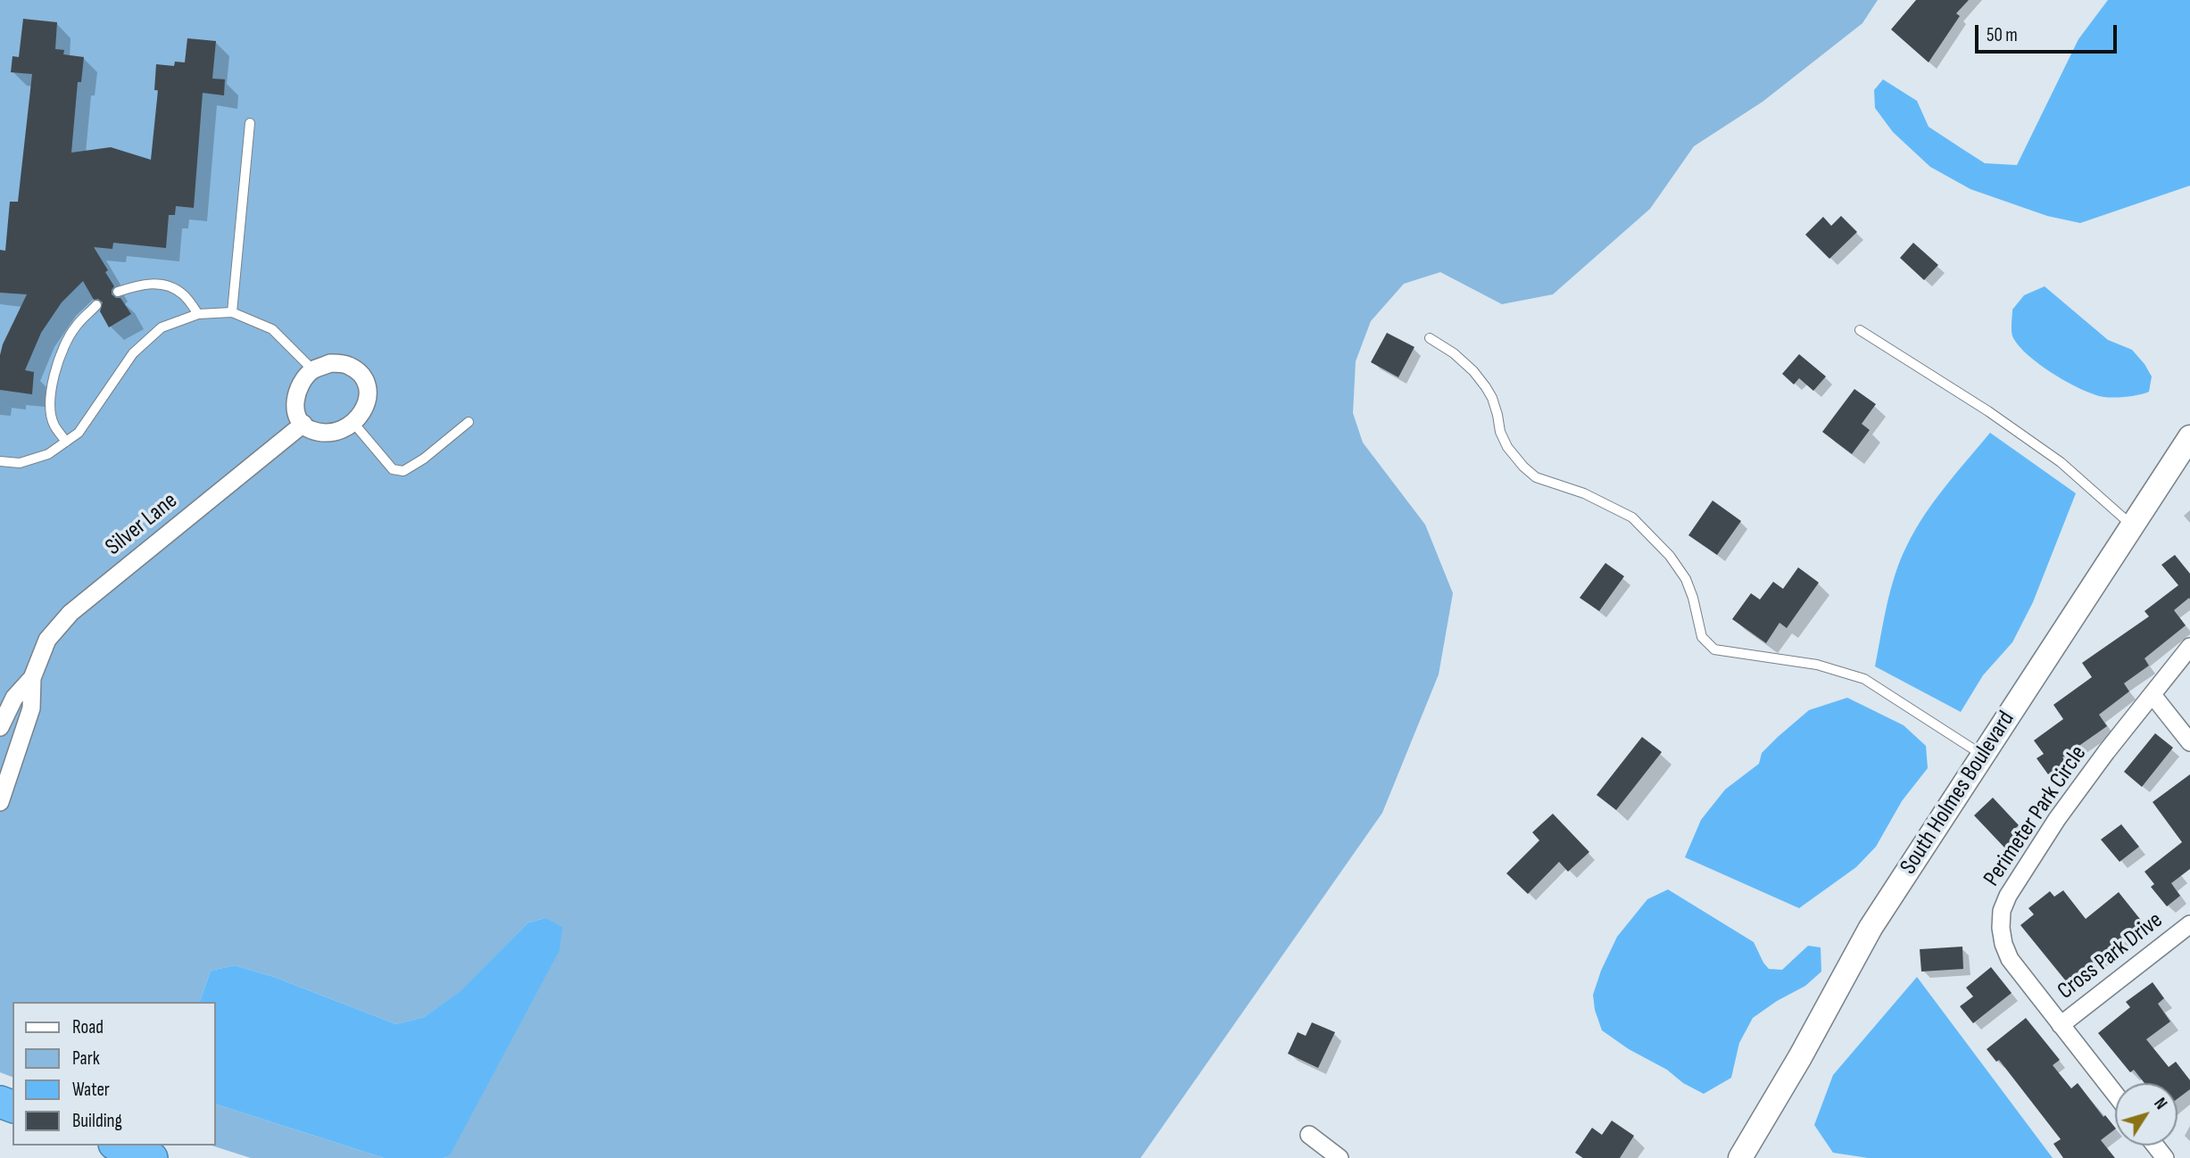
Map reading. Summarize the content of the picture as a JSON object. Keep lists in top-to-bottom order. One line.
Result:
{"streets":{"main road":["South Holmes Boulevard"],"street":["Silver Lane","Perimeter Park Circle","Cross Park Drive"]},"crossings":[["Perimeter Park Circle","Cross Park Drive"]],"legend":["Road","Park","Water","Building"],"scale_bar":"50 m","north":"top right"}
